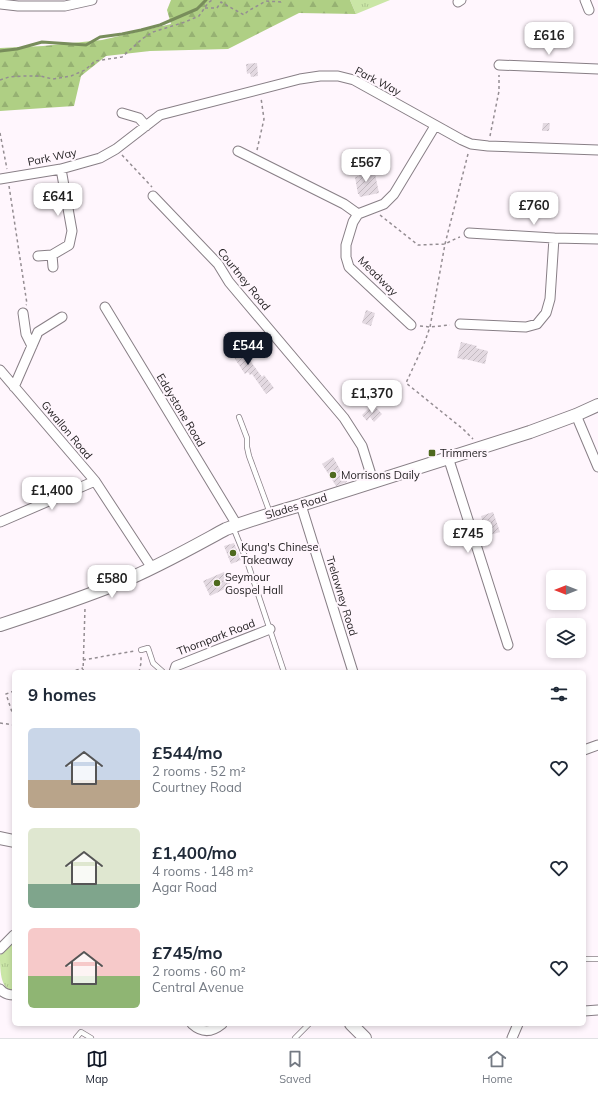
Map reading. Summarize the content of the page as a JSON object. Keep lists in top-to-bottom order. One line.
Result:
{"streets":{"street":["Park Way","Meadway","Courtney Road","Eddystone Road","Gwallon Road","Slades Road","Trelawney Road","Thornpark Road"]},"crossings":[["Courtney Road","Slades Road"],["Eddystone Road","Slades Road"],["Gwallon Road","Slades Road"],["Slades Road","Trelawney Road"]],"places":{"transit":["Trimmers"],"other":["Morrisons Daily","Kung's Chinese Takeaway","Seymour Gospel Hall"]},"north":"left","page":{"price":["£616","£567","£641","£760","£544","£1,370","£1,400","£745","£580"],"heading":"9 homes","list":[{"name":"£544/mo","note":"2 rooms · 52 m² · Courtney Road"},{"name":"£1,400/mo","note":"4 rooms · 148 m² · Agar Road"},{"name":"£745/mo","note":"2 rooms · 60 m² · Central Avenue"}],"tabs":["Map","Saved","Home"]}}
